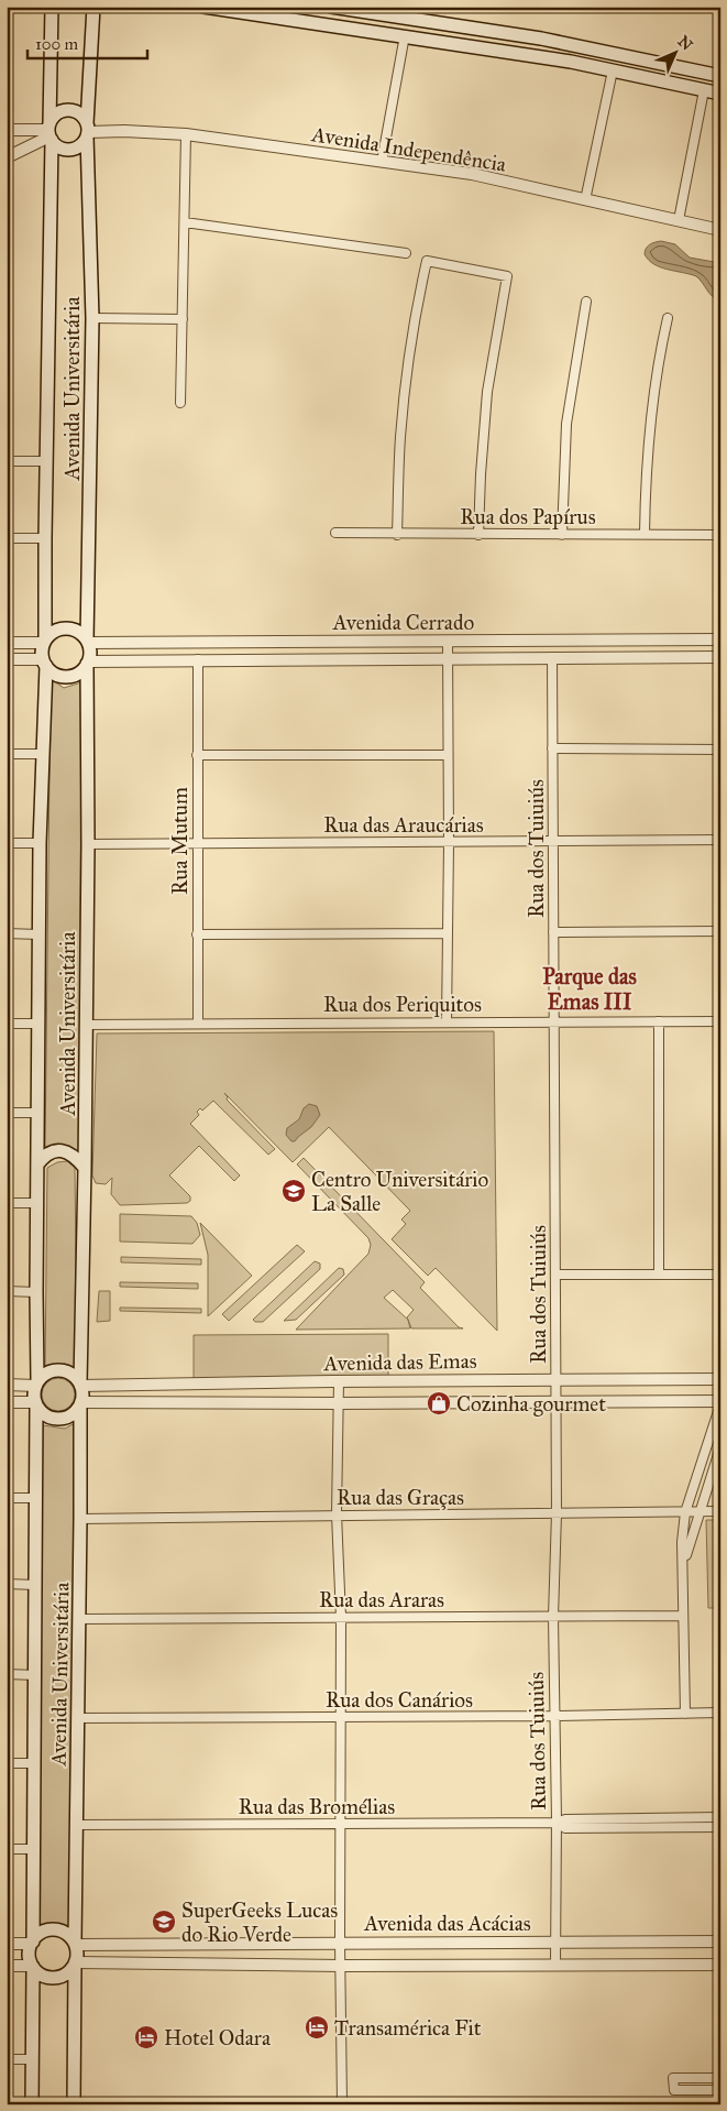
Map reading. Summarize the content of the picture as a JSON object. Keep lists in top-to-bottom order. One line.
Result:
{"streets":{"main road":["Avenida Universitária"],"street":["Avenida Independência","Rua dos Papírus","Avenida Cerrado","Rua das Araucárias","Rua Mutum","Rua dos Tuiuiús","Rua dos Periquitos","Avenida das Emas","Rua das Graças","Rua das Araras","Rua dos Canários","Rua das Bromélias","Avenida das Acácias"]},"crossings":[["Avenida Independência","Avenida Universitária"],["Avenida Universitária","Avenida Cerrado"],["Avenida Universitária","Rua das Araucárias"],["Avenida Universitária","Rua dos Periquitos"],["Avenida Universitária","Avenida das Emas"],["Avenida Universitária","Rua das Graças"],["Avenida Universitária","Rua das Araras"],["Avenida Universitária","Rua dos Canários"],["Avenida Universitária","Rua das Bromélias"],["Avenida Universitária","Avenida das Acácias"],["Avenida Cerrado","Rua Mutum"],["Avenida Cerrado","Rua dos Tuiuiús"],["Rua das Araucárias","Rua Mutum"],["Rua das Araucárias","Rua dos Tuiuiús"],["Rua Mutum","Rua dos Periquitos"],["Rua dos Tuiuiús","Rua dos Periquitos"],["Rua dos Tuiuiús","Avenida das Emas"],["Rua dos Tuiuiús","Rua das Graças"],["Rua dos Tuiuiús","Rua das Araras"],["Rua dos Tuiuiús","Rua dos Canários"],["Rua dos Tuiuiús","Rua das Bromélias"],["Rua dos Tuiuiús","Avenida das Acácias"]],"districts":["Parque das Emas III"],"places":{"school or university":["Centro Universitário La Salle","SuperGeeks Lucas do Rio Verde"],"shop":["Cozinha gourmet"],"hotel":["Transamérica Fit","Hotel Odara"]},"scale_bar":"100 m","north":"top right"}
